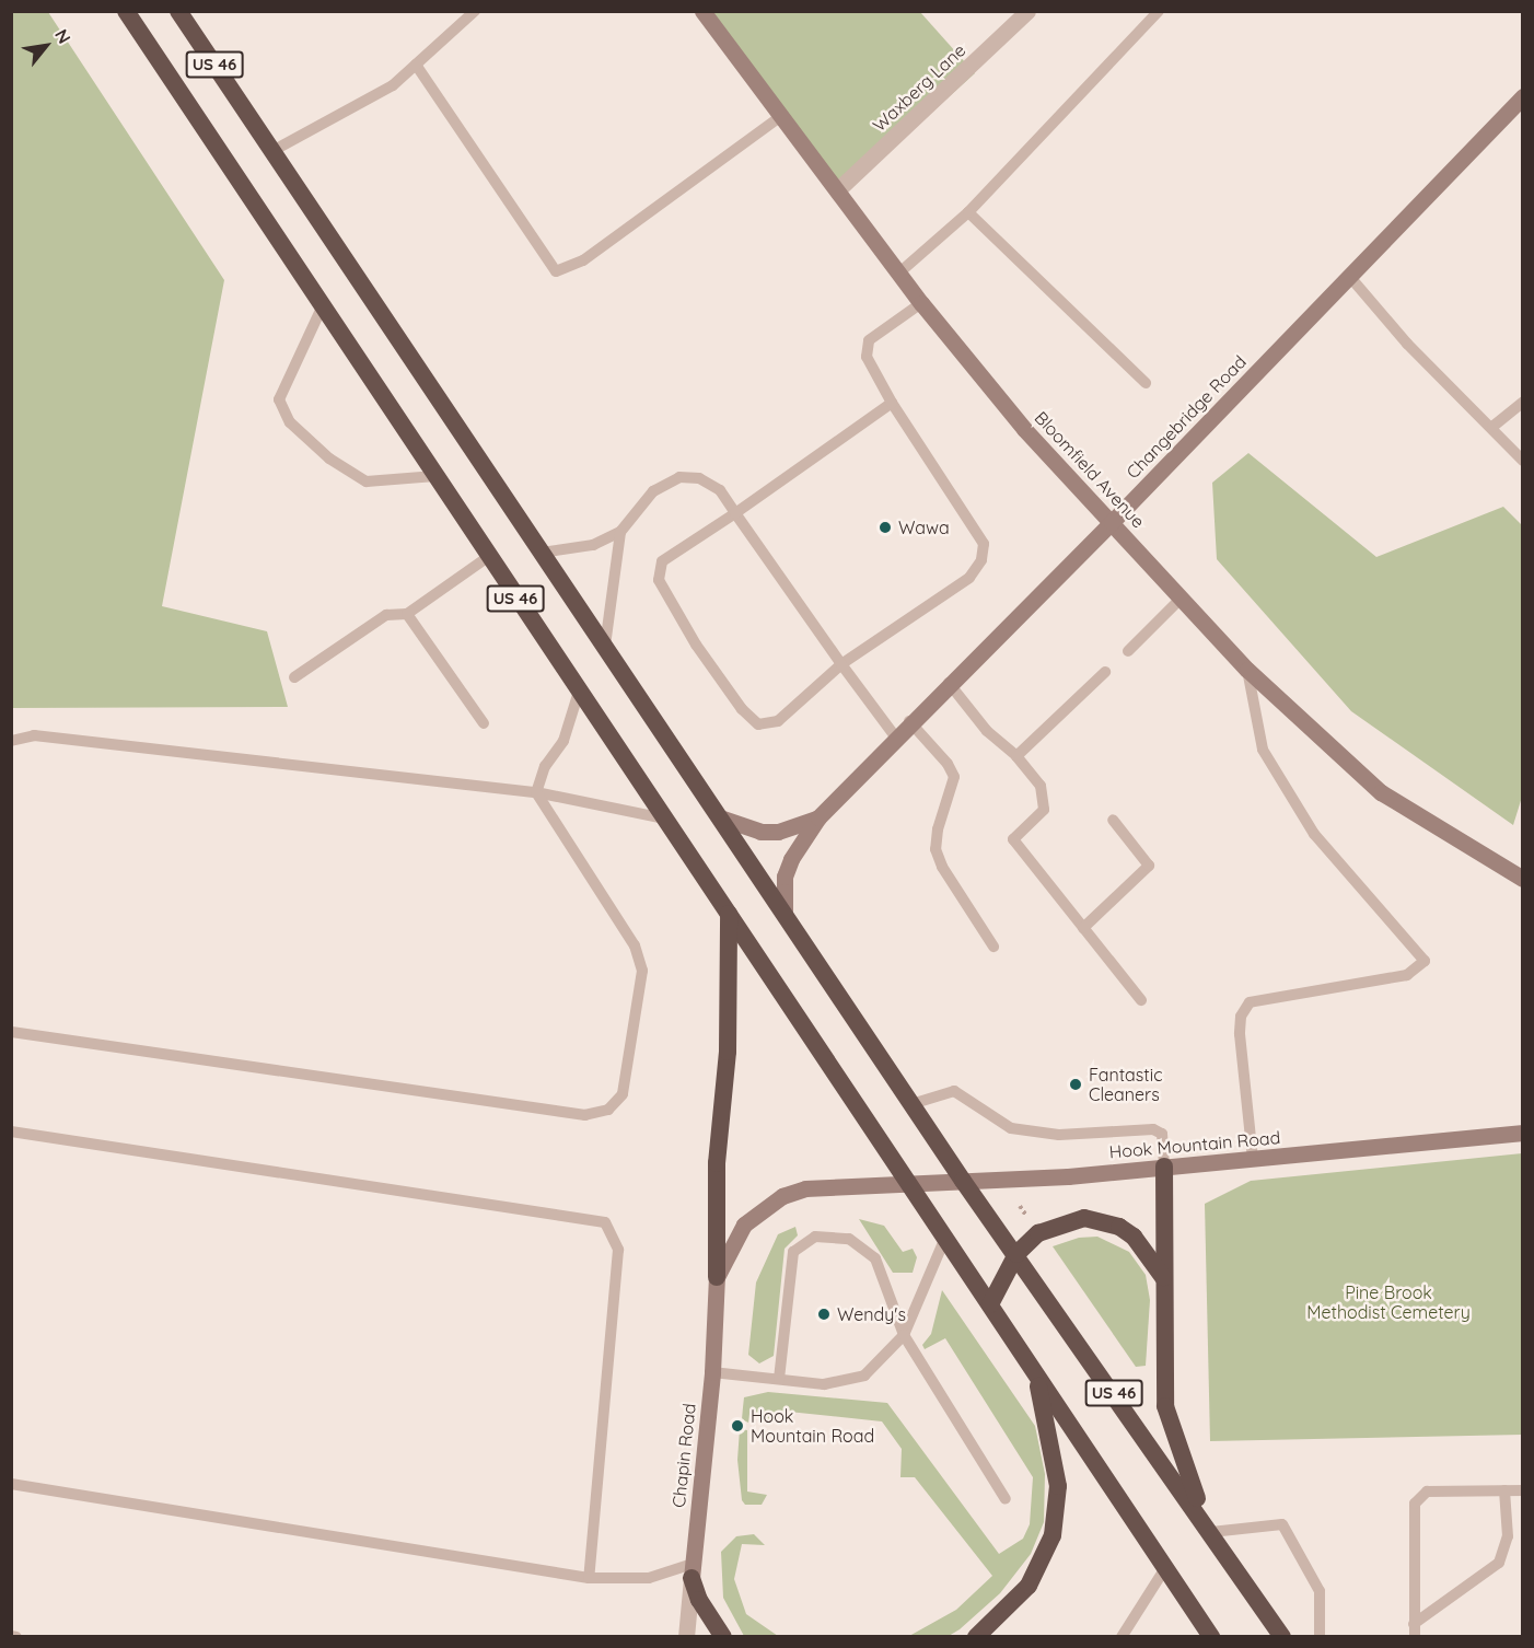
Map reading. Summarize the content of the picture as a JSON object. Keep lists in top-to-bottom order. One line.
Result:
{"streets":{"highway":["US 46"],"main road":["Changebridge Road","Bloomfield Avenue","Hook Mountain Road","Chapin Road"],"street":["Waxberg Lane"]},"crossings":[["US 46","Changebridge Road"],["US 46","Hook Mountain Road"],["Waxberg Lane","Bloomfield Avenue"],["Changebridge Road","Bloomfield Avenue"],["Hook Mountain Road","Chapin Road"]],"parks":["Pine Brook Methodist Cemetery"],"places":["Wawa","Fantastic Cleaners","Wendy's","Hook Mountain Road"],"north":"top right"}
